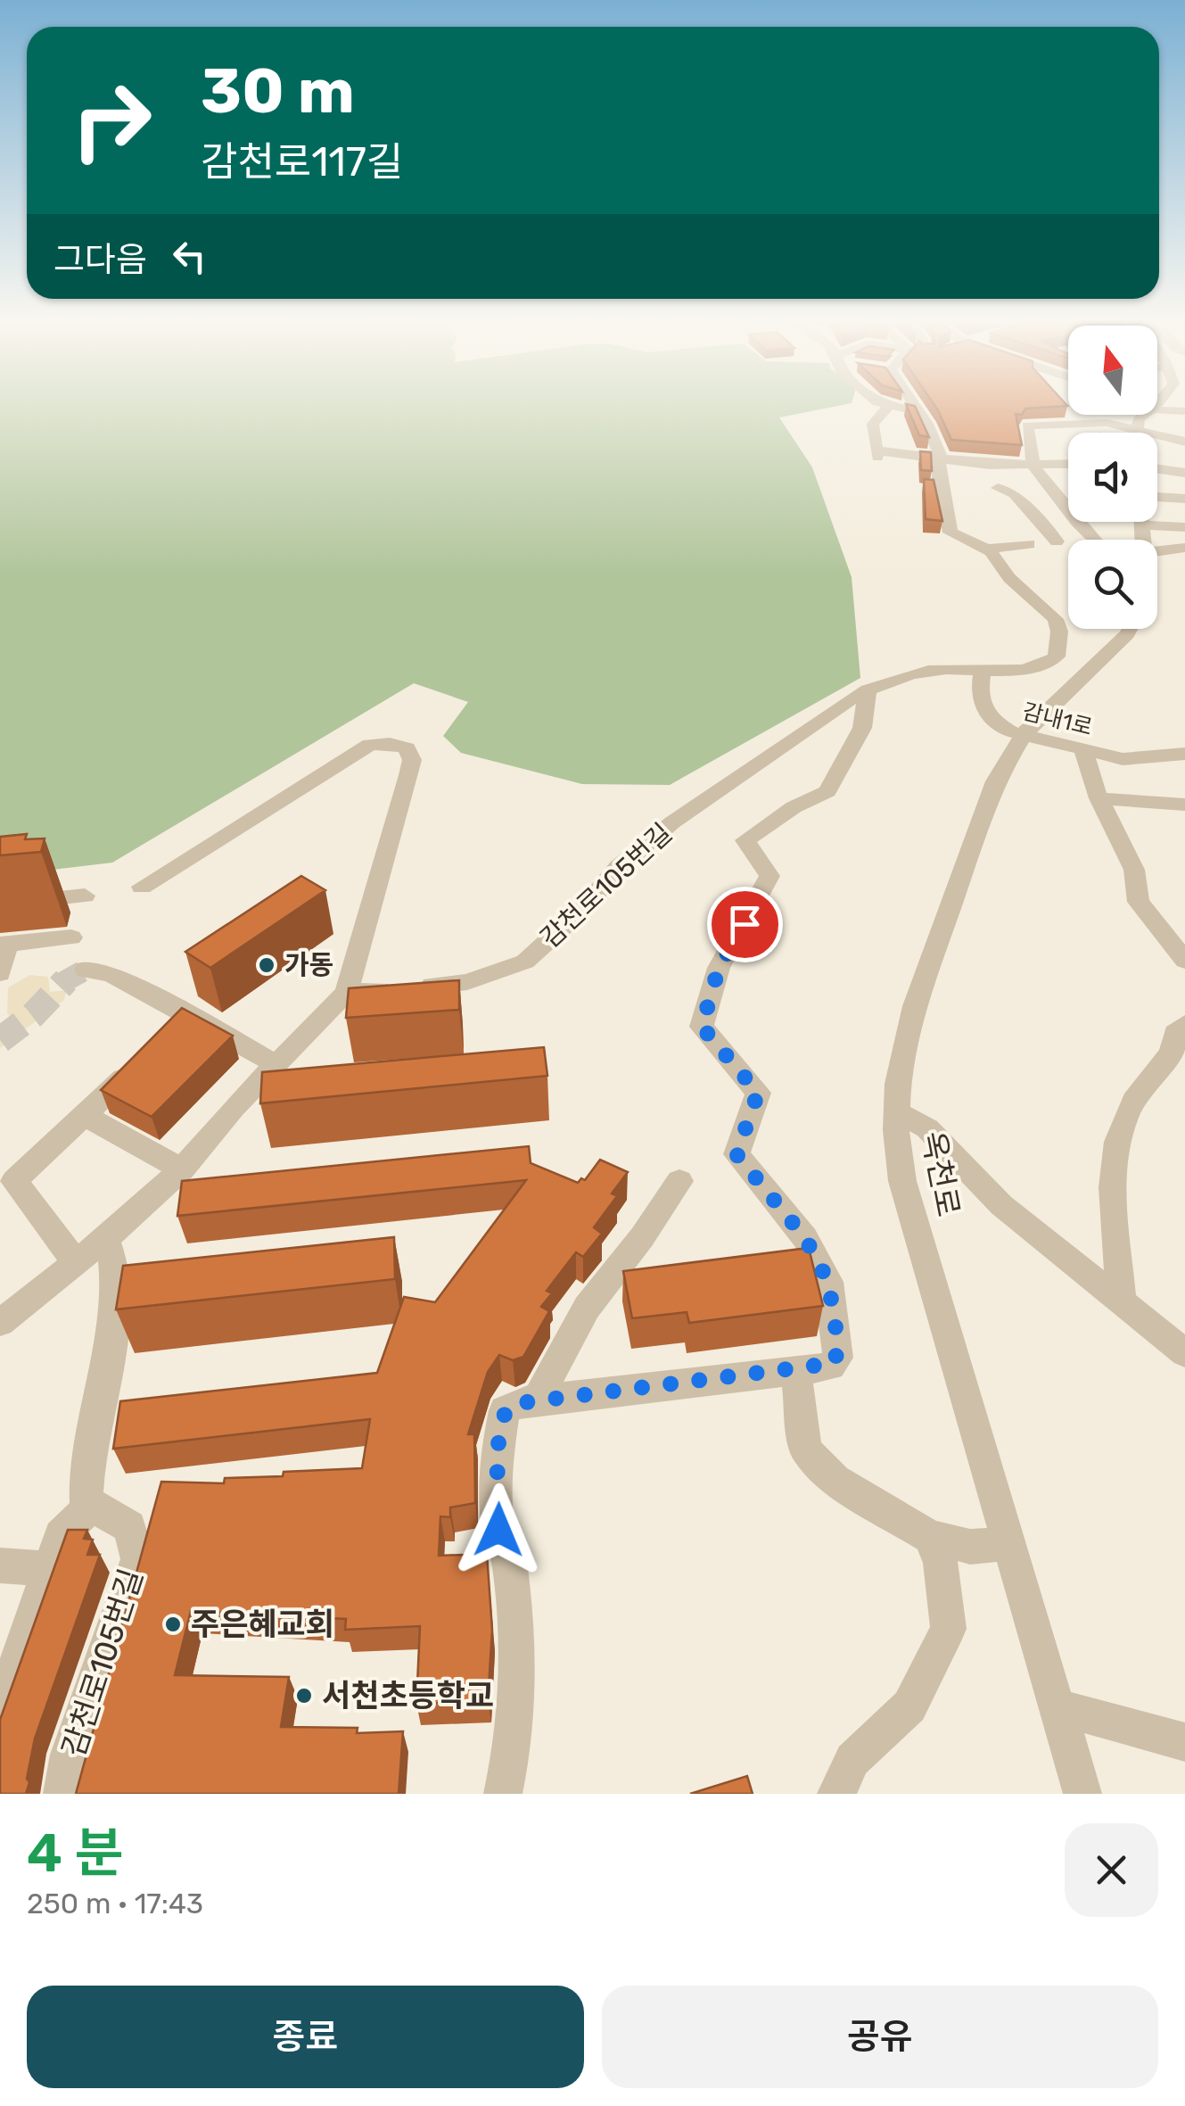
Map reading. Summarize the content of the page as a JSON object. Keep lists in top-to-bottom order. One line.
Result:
{"streets":{"street":["감내1로","감천로105번길","옥천로"]},"crossings":[["감내1로","감천로105번길"],["감내1로","옥천로"]],"places":["가동","주은혜교회","서천초등학교"],"north":"top","page":{"turn":["30 m","감천로117길"],"then":"그다음","heading":["4 분","250 m · 17:43"],"buttons":["종료","공유"]}}
